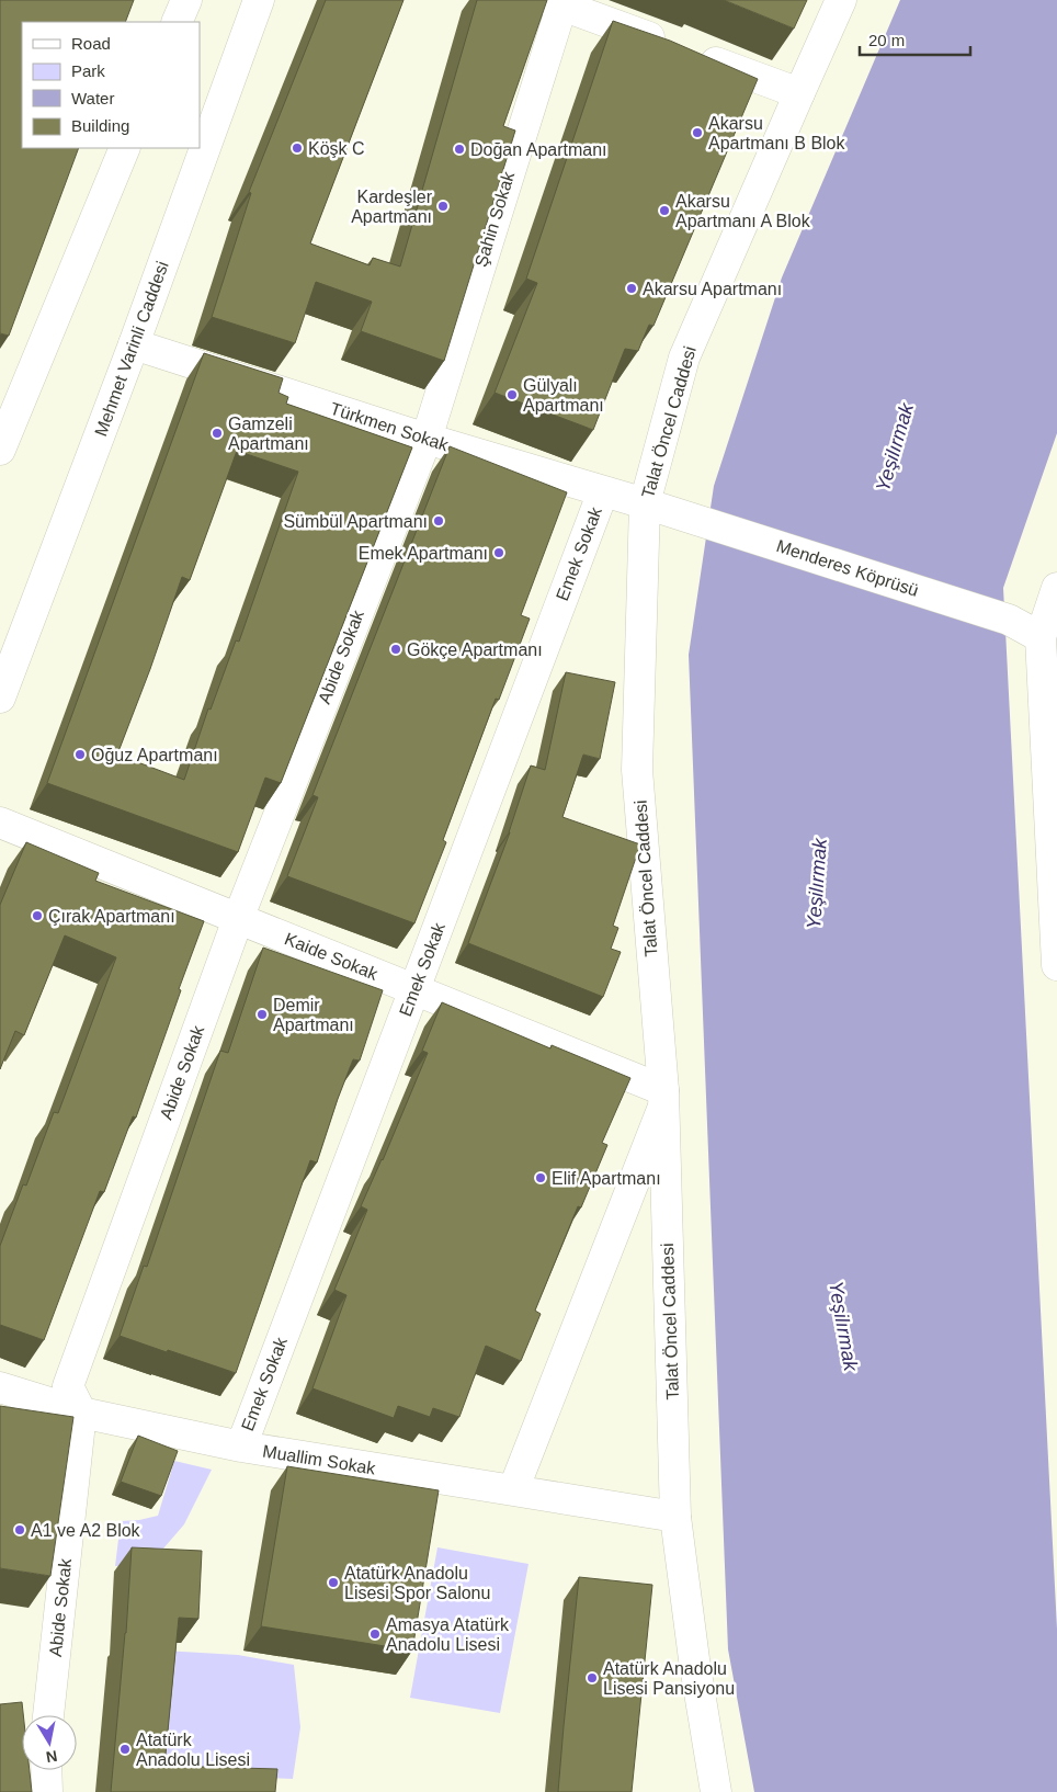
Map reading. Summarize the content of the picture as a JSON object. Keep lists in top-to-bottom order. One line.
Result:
{"streets":{"street":["Şahin Sokak","Mehmet Varinli Caddesi","Talat Öncel Caddesi","Türkmen Sokak","Emek Sokak","Menderes Köprüsü","Abide Sokak","Kaide Sokak","Muallim Sokak"]},"crossings":[["Şahin Sokak","Türkmen Sokak"],["Şahin Sokak","Abide Sokak"],["Mehmet Varinli Caddesi","Türkmen Sokak"],["Talat Öncel Caddesi","Türkmen Sokak"],["Talat Öncel Caddesi","Menderes Köprüsü"],["Talat Öncel Caddesi","Kaide Sokak"],["Talat Öncel Caddesi","Muallim Sokak"],["Türkmen Sokak","Emek Sokak"],["Türkmen Sokak","Menderes Köprüsü"],["Türkmen Sokak","Abide Sokak"],["Emek Sokak","Kaide Sokak"],["Emek Sokak","Muallim Sokak"],["Abide Sokak","Kaide Sokak"],["Abide Sokak","Muallim Sokak"]],"water":["Yeşilırmak"],"places":["Akarsu Apartmanı B Blok","Köşk C","Doğan Apartmanı","Kardeşler Apartmanı","Akarsu Apartmanı A Blok","Akarsu Apartmanı","Gülyalı Apartmanı","Gamzeli Apartmanı","Sümbül Apartmanı","Emek Apartmanı","Gökçe Apartmanı","Oğuz Apartmanı","Çırak Apartmanı","Demir Apartmanı","Elif Apartmanı","A1 ve A2 Blok","Atatürk Anadolu Lisesi Spor Salonu","Amasya Atatürk Anadolu Lisesi","Atatürk Anadolu Lisesi Pansiyonu","Atatürk Anadolu Lisesi"],"legend":["Road","Park","Water","Building"],"scale_bar":"20 m","north":"bottom"}
